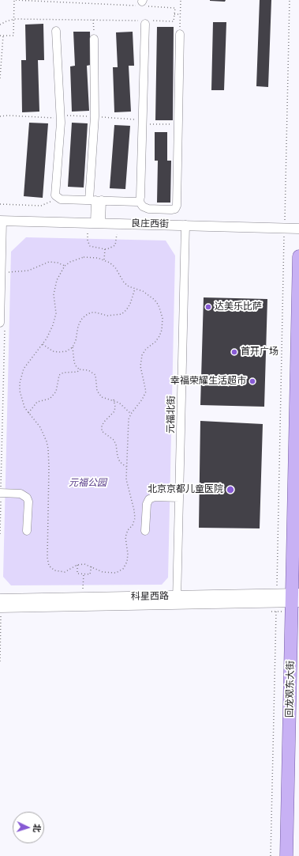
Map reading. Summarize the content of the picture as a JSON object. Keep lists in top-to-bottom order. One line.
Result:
{"streets":{"main road":["回龙观东大街"],"street":["良庄西街","元福北街","科星西路"]},"crossings":[["良庄西街","元福北街"],["元福北街","科星西路"],["科星西路","回龙观东大街"]],"parks":["元福公园"],"places":["达美乐比萨","首开广场","幸福荣耀生活超市","北京京都儿童医院"],"north":"right"}
